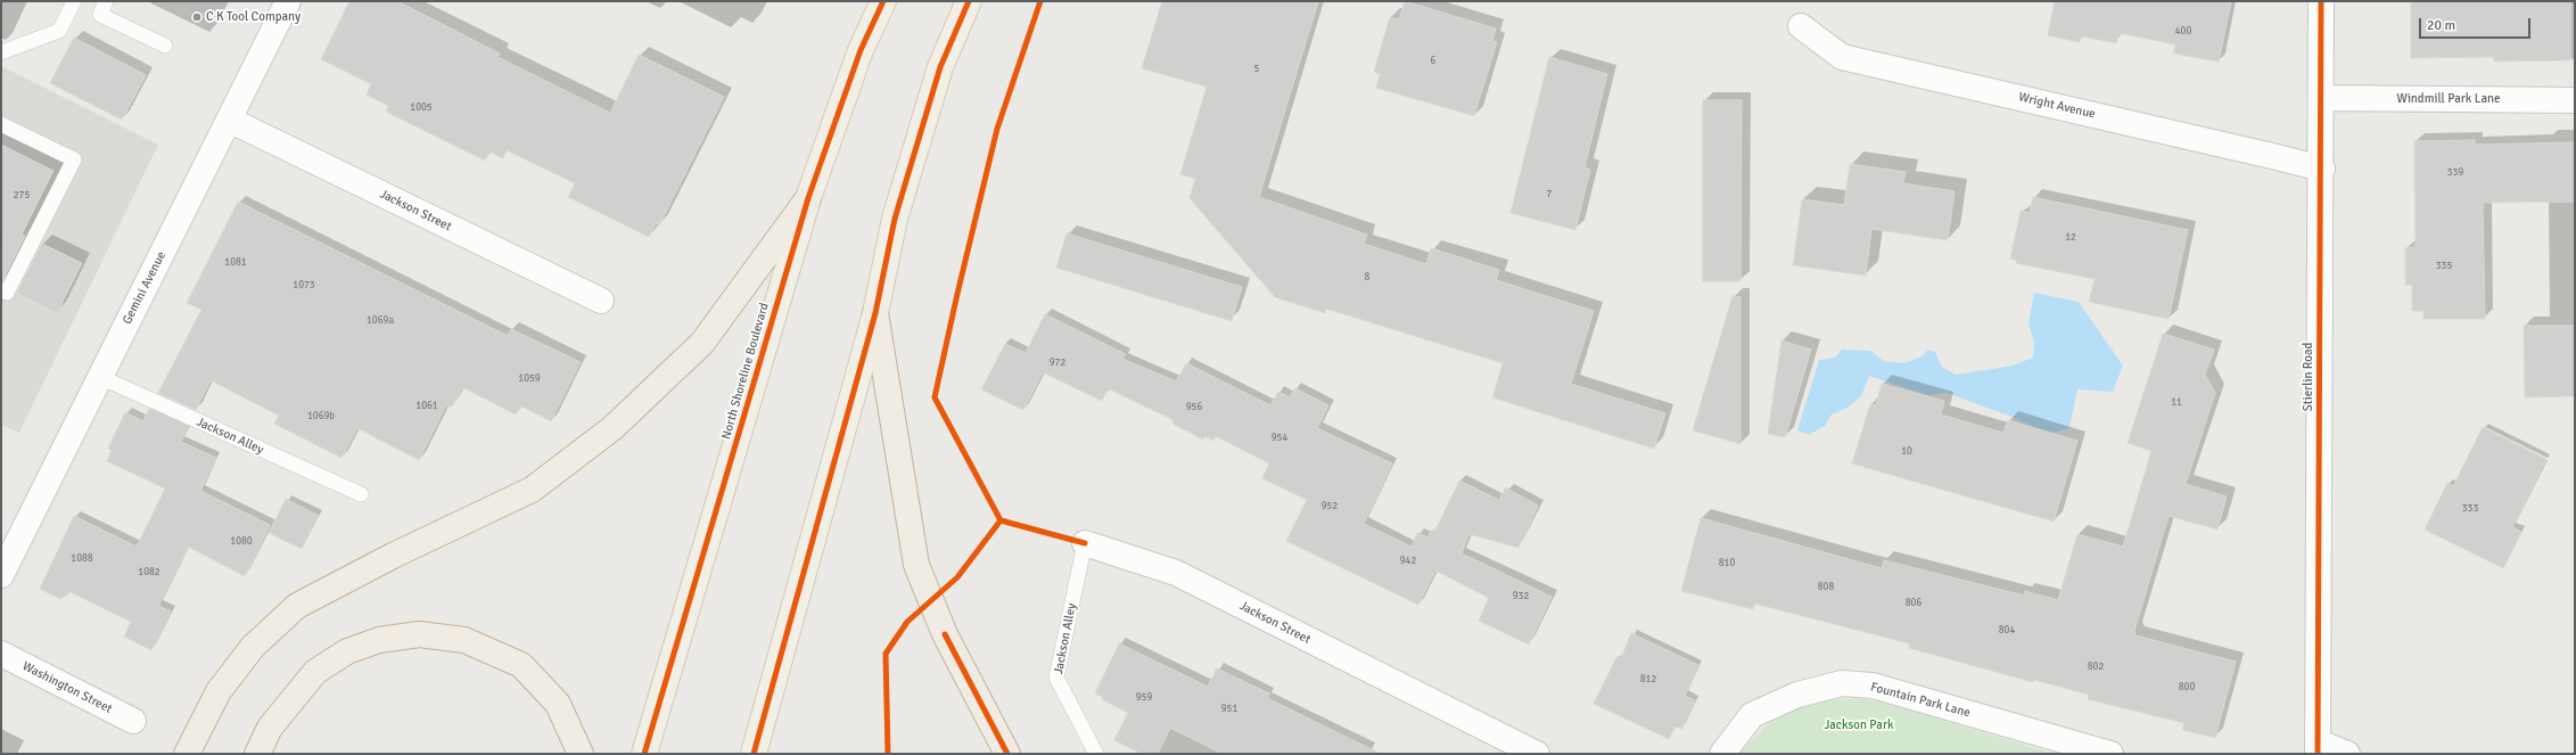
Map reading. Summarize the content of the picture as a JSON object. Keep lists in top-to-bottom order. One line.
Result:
{"streets":{"main road":["North Shoreline Boulevard"],"street":["Windmill Park Lane","Wright Avenue","Jackson Street","Gemini Avenue","Stierlin Road","Washington Street","Fountain Park Lane"],"lane":["Jackson Alley"]},"crossings":[["Windmill Park Lane","Stierlin Road"],["Wright Avenue","Stierlin Road"],["Jackson Street","Gemini Avenue"],["Jackson Street","Jackson Alley"],["Gemini Avenue","Jackson Alley"]],"parks":["Jackson Park"],"places":["C K Tool Company"],"house_numbers":["400","6","5","1005","339","7","275","12","1081","335","8","1073","1069a","972","1059","11","1061","956","1069b","954","10","952","333","1080","1088","942","810","1082","808","932","806","804","802","812","800","959","951"],"scale_bar":"20 m"}
